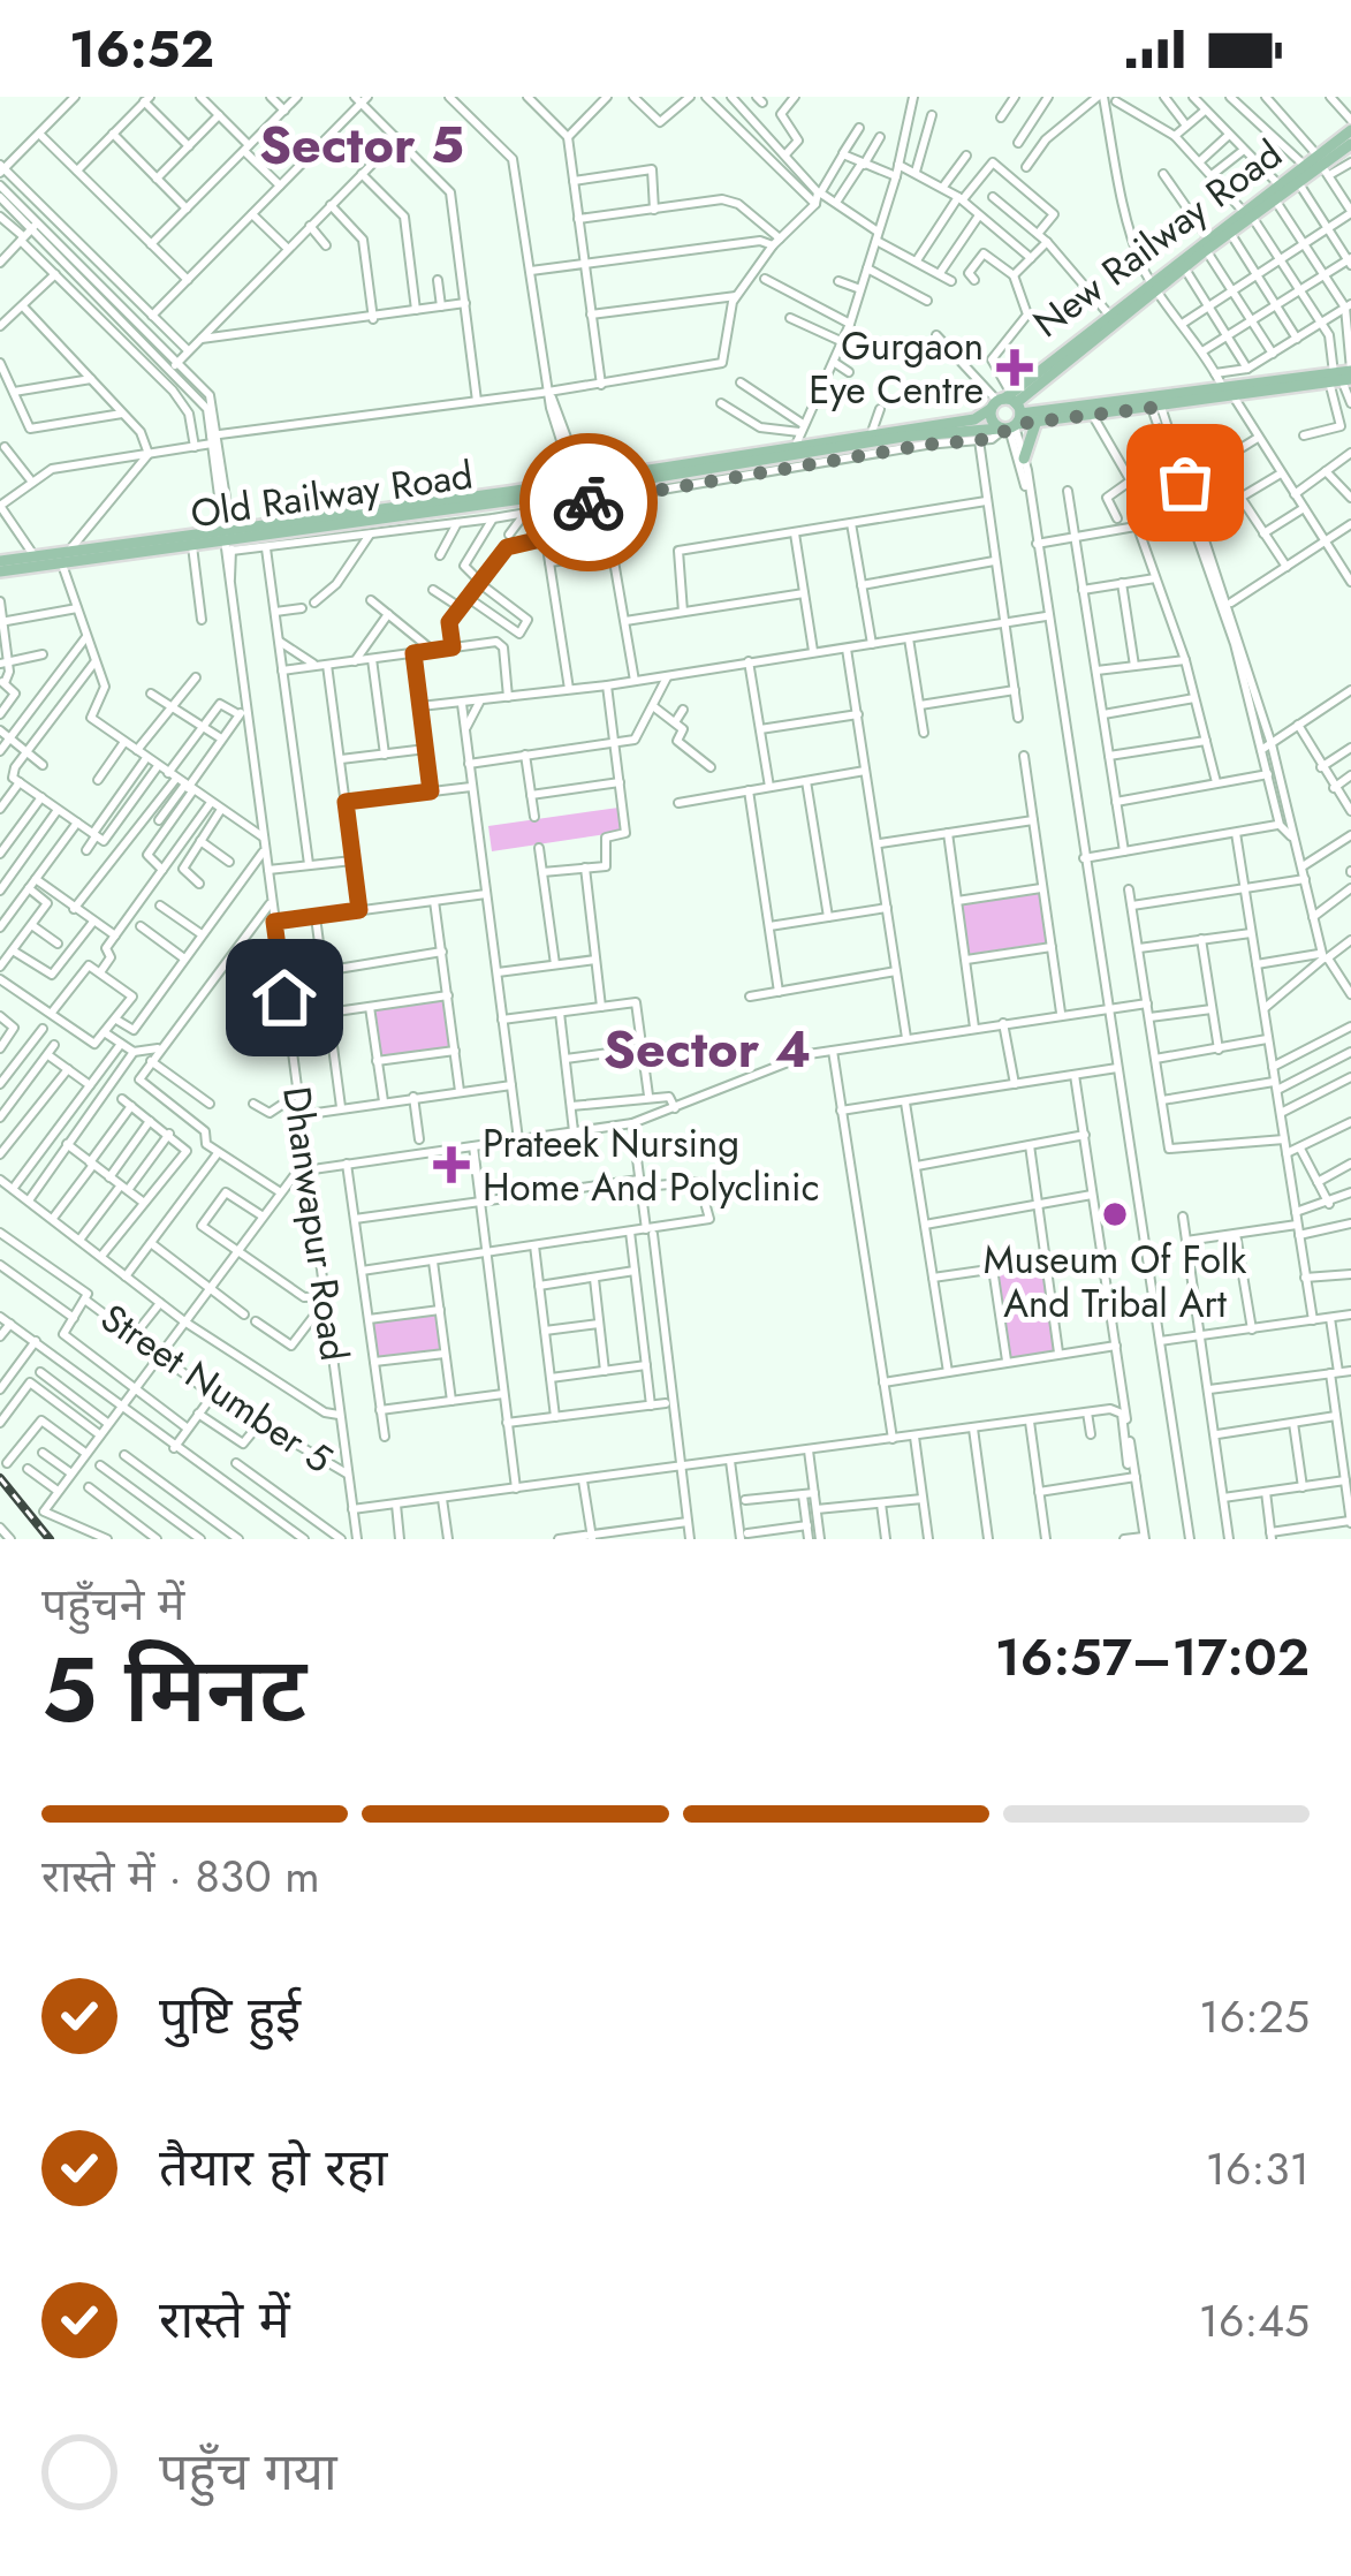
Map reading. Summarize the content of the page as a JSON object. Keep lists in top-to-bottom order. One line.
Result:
{"streets":{"main road":["New Railway Road","Old Railway Road"],"street":["Dhanwapur Road","Street Number 5"]},"crossings":[["New Railway Road","Old Railway Road"],["Old Railway Road","Dhanwapur Road"],["Dhanwapur Road","Street Number 5"]],"districts":["Sector 5","Sector 4"],"places":{"health":["Gurgaon Eye Centre","Prateek Nursing Home And Polyclinic"],"other":["Museum Of Folk And Tribal Art"]},"page":{"status":"16:52","heading":["5 मिनट","पहुँचने में","16:57–17:02"],"bar":"रास्ते में · 830 m","list":[["पुष्टि हुई","16:25"],["तैयार हो रहा","16:31"],["रास्ते में","16:45"],"पहुँच गया"]}}
